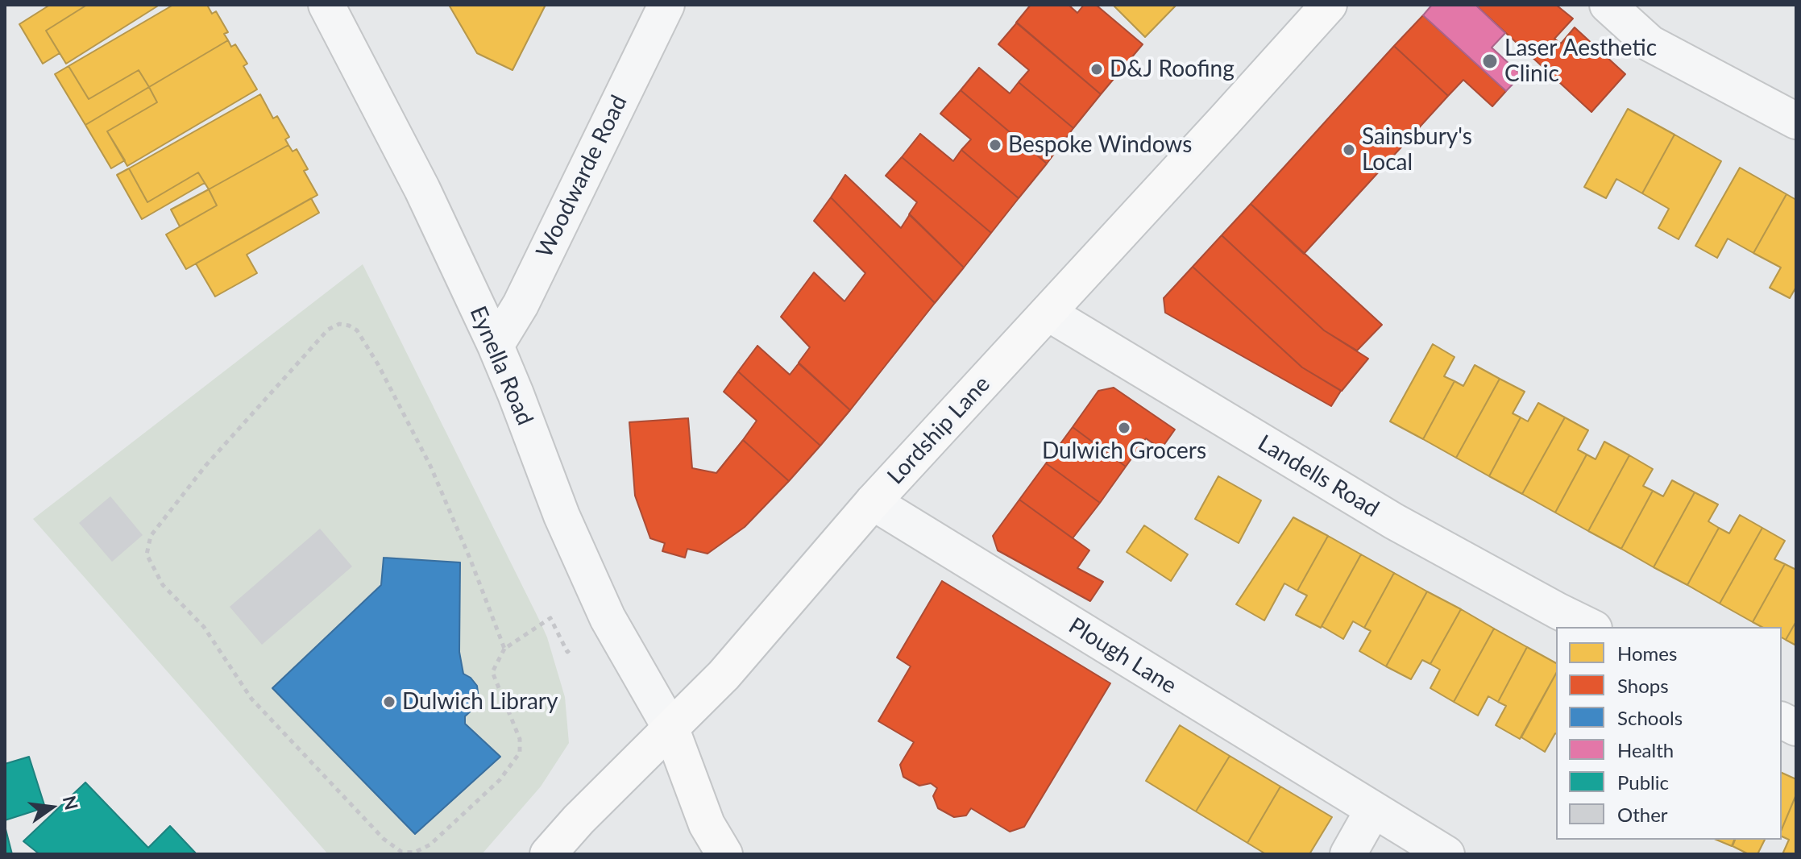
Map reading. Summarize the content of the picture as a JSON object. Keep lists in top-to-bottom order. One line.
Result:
{"streets":{"main road":["Lordship Lane"],"street":["Woodwarde Road","Eynella Road","Landells Road","Plough Lane"]},"crossings":[["Woodwarde Road","Eynella Road"],["Eynella Road","Lordship Lane"],["Lordship Lane","Landells Road"],["Lordship Lane","Plough Lane"]],"places":["Laser Aesthetic Clinic","D&J Roofing","Bespoke Windows","Sainsbury's Local","Dulwich Grocers","Dulwich Library"],"legend":["Homes","Shops","Schools","Health","Public","Other"],"north":"right"}
